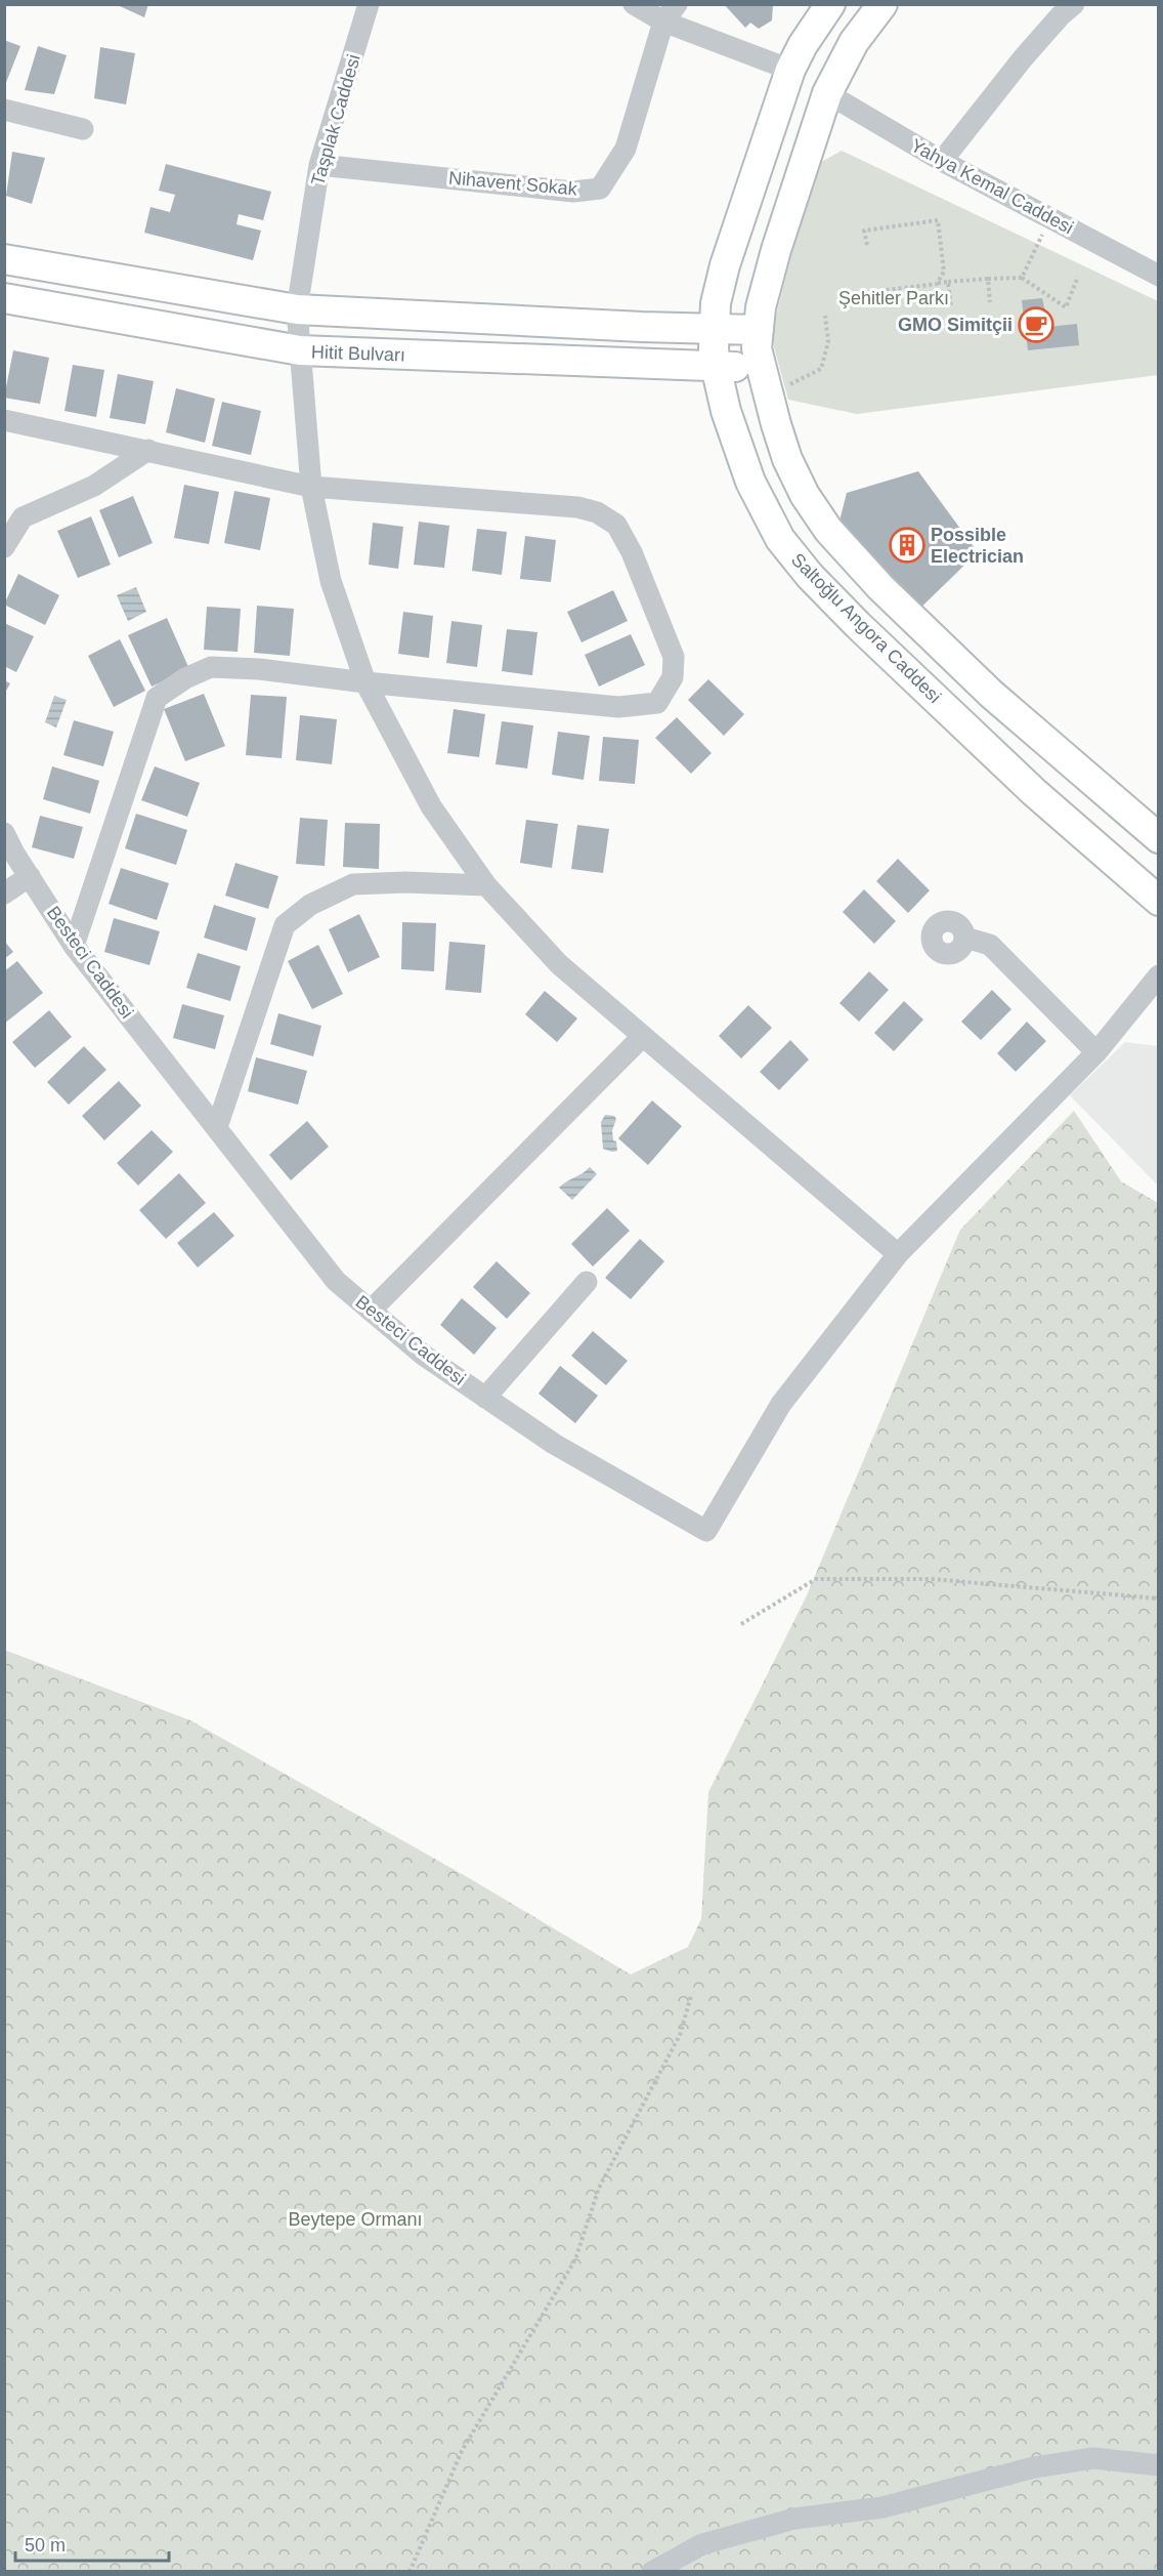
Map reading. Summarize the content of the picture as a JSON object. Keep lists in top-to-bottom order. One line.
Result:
{"streets":{"street":["Taşplak Caddesi","Nihavent Sokak","Yahya Kemal Caddesi","Hitit Bulvarı","Saltoğlu Angora Caddesi","Besteci Caddesi"]},"crossings":[["Taşplak Caddesi","Nihavent Sokak"],["Taşplak Caddesi","Hitit Bulvarı"],["Taşplak Caddesi","Besteci Caddesi"],["Hitit Bulvarı","Saltoğlu Angora Caddesi"]],"parks":["Şehitler Parkı","Beytepe Ormanı"],"places":{"cafe":["GMO Simitçii"],"building":["Possible Electrician"]},"scale_bar":"50 m"}
